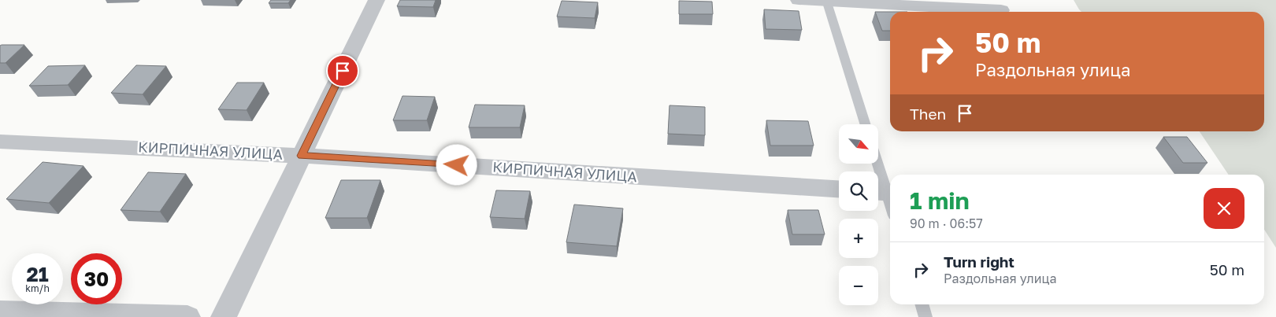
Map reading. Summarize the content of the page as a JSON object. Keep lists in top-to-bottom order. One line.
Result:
{"streets":{"street":["КИРПИЧНАЯ УЛИЦА"]},"north":"bottom right","page":{"turn":["50 m","Раздольная улица"],"then":"Then","map_buttons":["+","−"],"heading":["1 min","90 m · 06:57"],"list":[{"name":"Turn right","note":"Раздольная улица","value":"50 m"}],"speed":"21 km/h","limit":"30"}}
